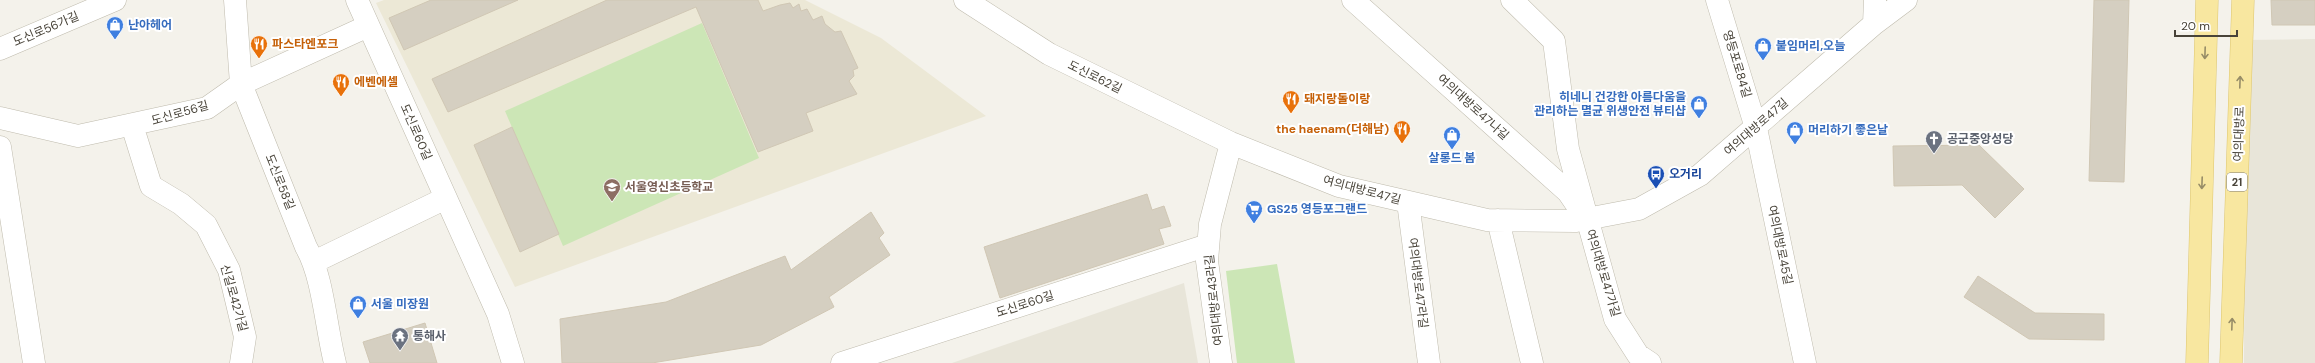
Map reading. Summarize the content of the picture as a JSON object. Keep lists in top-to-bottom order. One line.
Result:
{"streets":{"main road":["여의대방로","21"],"street":["도신로56가길","영등포로84길","도신로62길","여의대방로47나길","도신로56길","여의대방로47길","도신로60길","도신로58길","여의대방로45길","여의대방로47가길","여의대방로47라길","신길로42가길","여의대방로43라길"]},"crossings":[["영등포로84길","여의대방로47길"],["영등포로84길","여의대방로45길"],["도신로62길","여의대방로47길"],["도신로62길","여의대방로43라길"],["여의대방로47나길","여의대방로47길"],["여의대방로47나길","여의대방로47가길"],["도신로56길","도신로60길"],["도신로56길","도신로58길"],["도신로56길","신길로42가길"],["여의대방로47길","여의대방로45길"],["여의대방로47길","여의대방로47가길"],["여의대방로47길","여의대방로47라길"],["여의대방로47길","여의대방로43라길"],["도신로60길","여의대방로43라길"]],"places":{"shop":["난아헤어","붙임머리,오늘","히네니 건강한 아름다움을 관리하는 멸균 위생안전 뷰티샵","머리하기 좋은날","살롱드 봄","서울 미장원"],"restaurant":["파스타엔포크","에벤에셀","돼지랑돌이랑","the haenam(더해남)"],"church":["공군중앙성당"],"bus stop":["오거리"],"school or university":["서울영신초등학교"],"supermarket":["GS25 영등포그랜드"],"temple":["통해사"]},"scale_bar":"20 m"}
